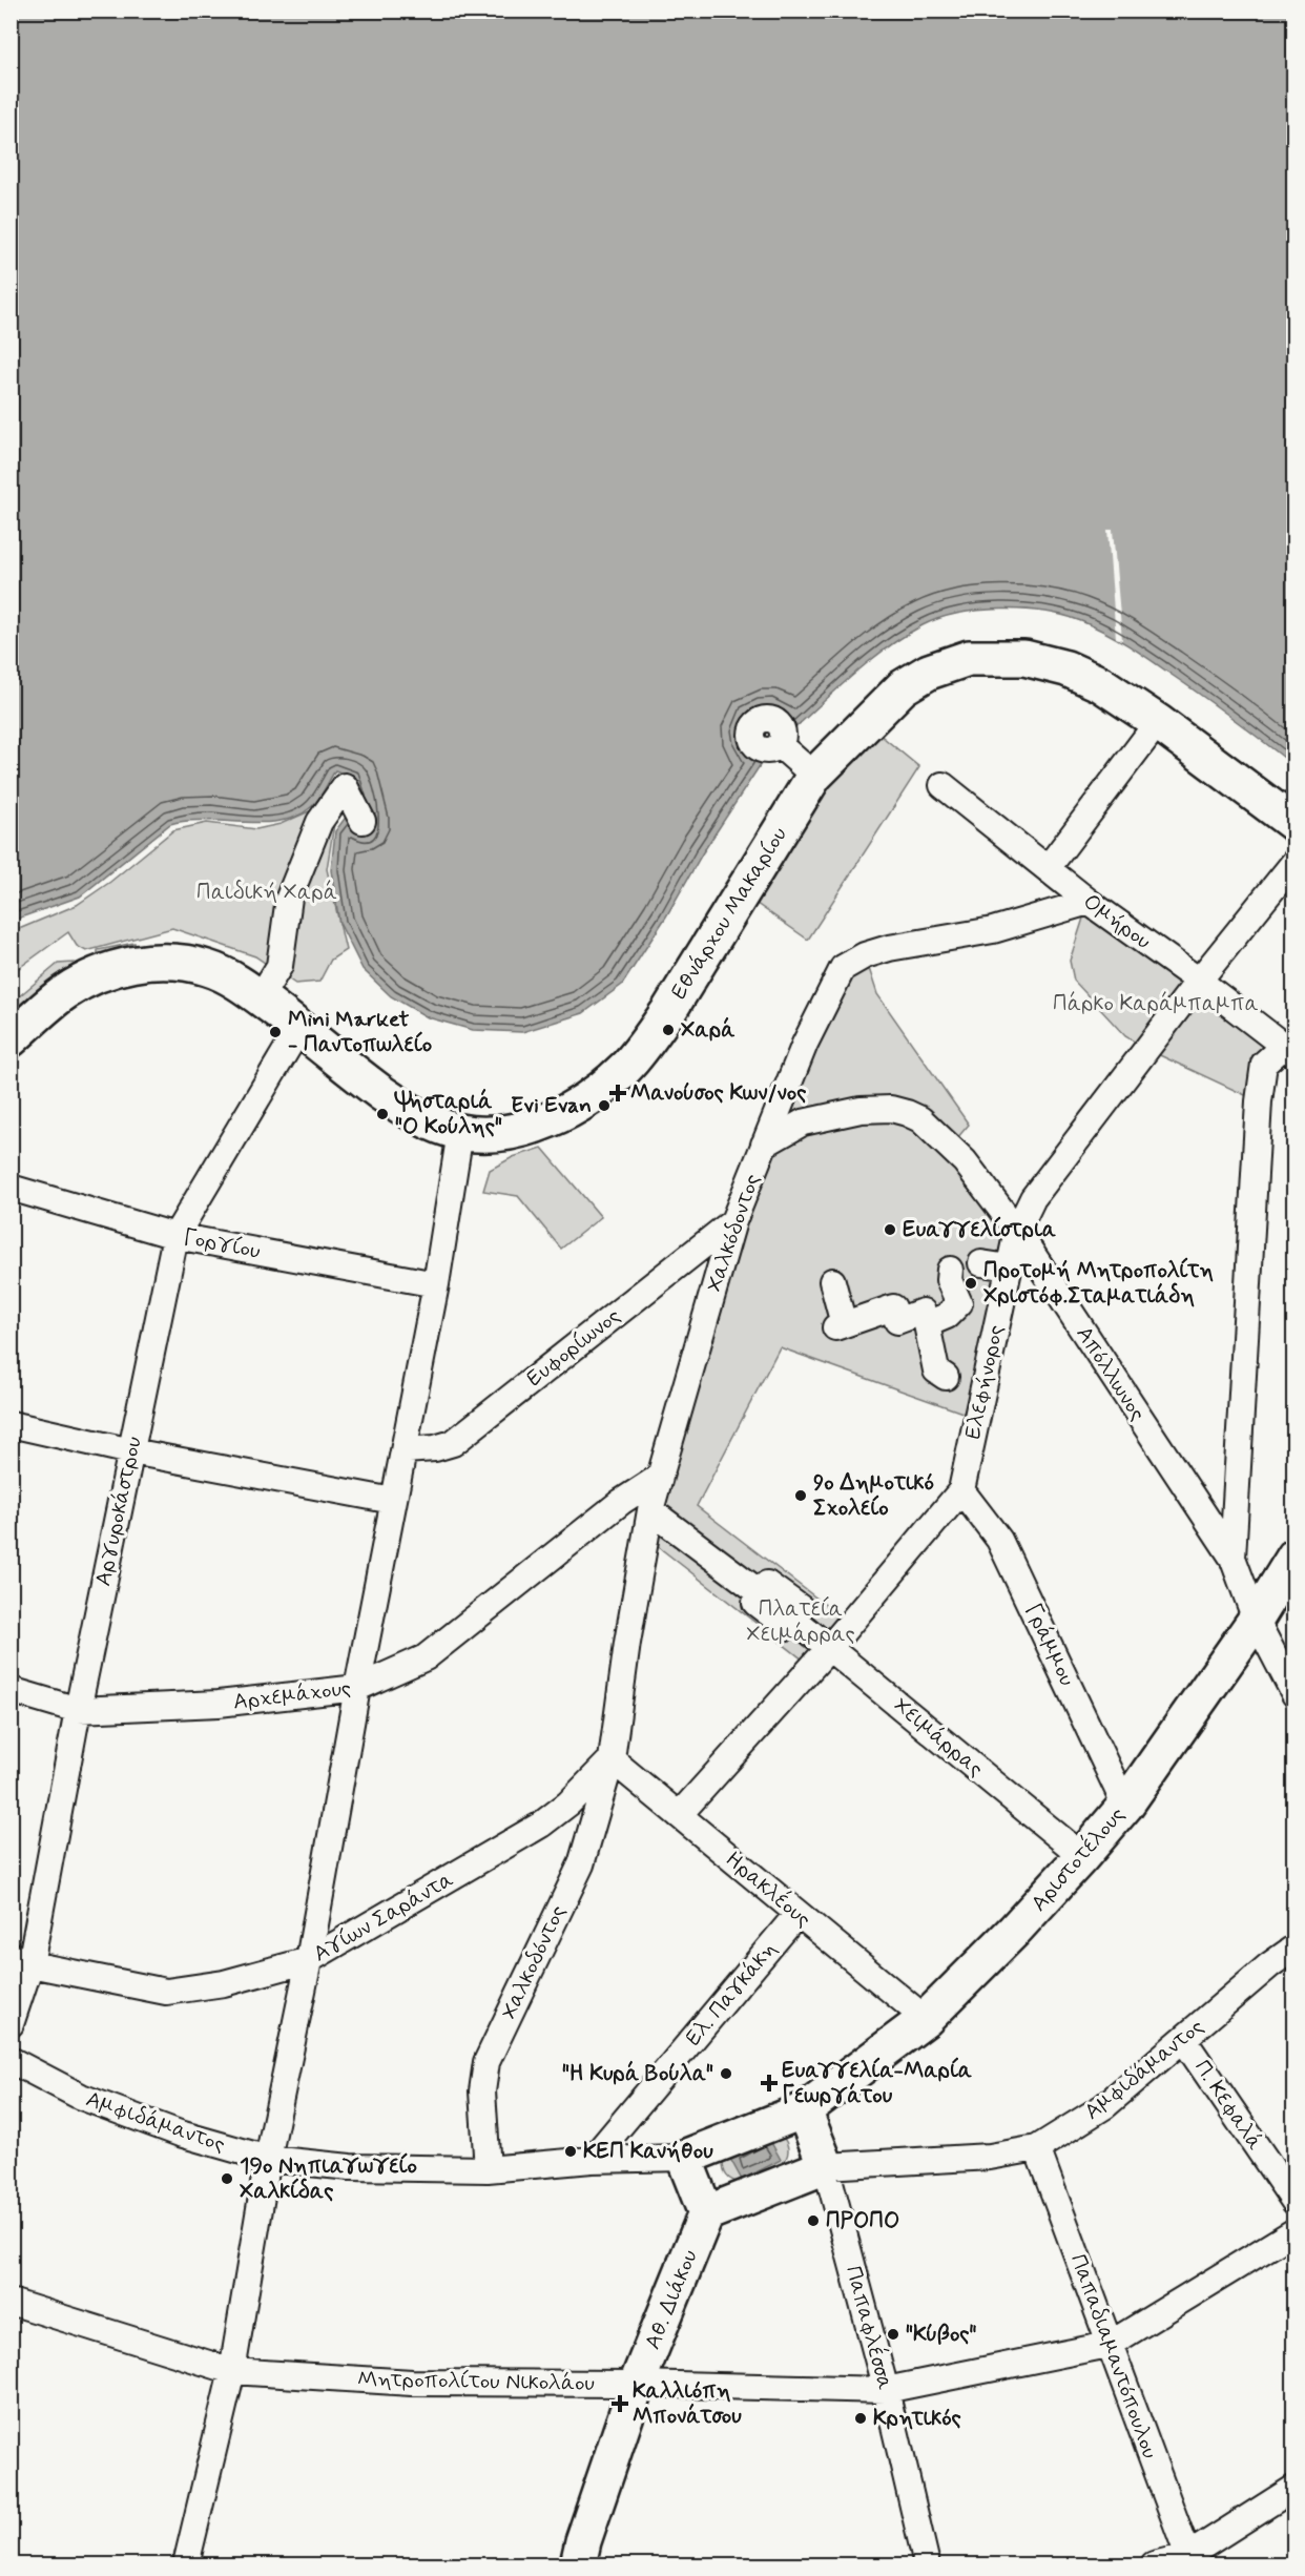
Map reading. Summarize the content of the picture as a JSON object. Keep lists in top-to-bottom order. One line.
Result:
{"streets":{"street":["Εθνάρχου Μακαρίου","Ομήρου","Χαλκόδοντος","Γοργίου","Ευφορίωνος","Απόλλωνος","Ελεφήνορος","Αργυροκάστρου","Γράμμου","Αρχεμάχους","Χειμάρρας","Αριστοτέλους","Ηρακλέους","Αγίων Σαράντα","Χαλκοδόντος","Ελ. Παγκάκη","Αμφιδάμαντος","Π. Κεφαλά","Αθ. Διάκου","Παπαφλέσσα","Παπαδιαμαντόπουλου","Μητροπολίτου Νικολάου"]},"crossings":[["Εθνάρχου Μακαρίου","Αργυροκάστρου"],["Ομήρου","Χαλκόδοντος"],["Ομήρου","Ελεφήνορος"],["Χαλκόδοντος","Ευφορίωνος"],["Χαλκόδοντος","Απόλλωνος"],["Χαλκόδοντος","Αρχεμάχους"],["Χαλκόδοντος","Χειμάρρας"],["Χαλκόδοντος","Ηρακλέους"],["Χαλκόδοντος","Αγίων Σαράντα"],["Χαλκόδοντος","Χαλκοδόντος"],["Γοργίου","Αργυροκάστρου"],["Απόλλωνος","Ελεφήνορος"],["Απόλλωνος","Αριστοτέλους"],["Ελεφήνορος","Γράμμου"],["Ελεφήνορος","Χειμάρρας"],["Ελεφήνορος","Ηρακλέους"],["Αργυροκάστρου","Αρχεμάχους"],["Αργυροκάστρου","Αγίων Σαράντα"],["Γράμμου","Αριστοτέλους"],["Χειμάρρας","Αριστοτέλους"],["Αριστοτέλους","Ηρακλέους"],["Αριστοτέλους","Αμφιδάμαντος"],["Ηρακλέους","Αγίων Σαράντα"],["Ηρακλέους","Χαλκοδόντος"],["Ηρακλέους","Ελ. Παγκάκη"],["Αγίων Σαράντα","Χαλκοδόντος"],["Χαλκοδόντος","Αμφιδάμαντος"],["Ελ. Παγκάκη","Αμφιδάμαντος"],["Αμφιδάμαντος","Π. Κεφαλά"],["Αμφιδάμαντος","Παπαφλέσσα"],["Αμφιδάμαντος","Παπαδιαμαντόπουλου"],["Αθ. Διάκου","Μητροπολίτου Νικολάου"],["Παπαφλέσσα","Μητροπολίτου Νικολάου"],["Παπαδιαμαντόπουλου","Μητροπολίτου Νικολάου"]],"parks":["Παιδική Χαρά","Πάρκο Καράμπαμπα","Πλατεία Χειμάρρας"],"places":{"other":["Χαρά","Mini Market - Παντοπωλείο","Evi Evan","Ψησταριά \"Ο Κούλης\"","Ευαγγελίστρια","Προτομή Μητροπολίτη Χριστόφ.Σταματιάδη","9ο Δημοτικό Σχολείο","\"Η Κυρά Βούλα\"","ΚΕΠ Κανήθου","19ο Νηπιαγωγείο Χαλκίδας","ΠΡΟΠΟ","\"Κύβος\"","Κρητικός"],"health":["Μανούσος Κων/νος","Ευαγγελία-Μαρία Γεωργάτου","Καλλιόπη Μπονάτσου"]}}
